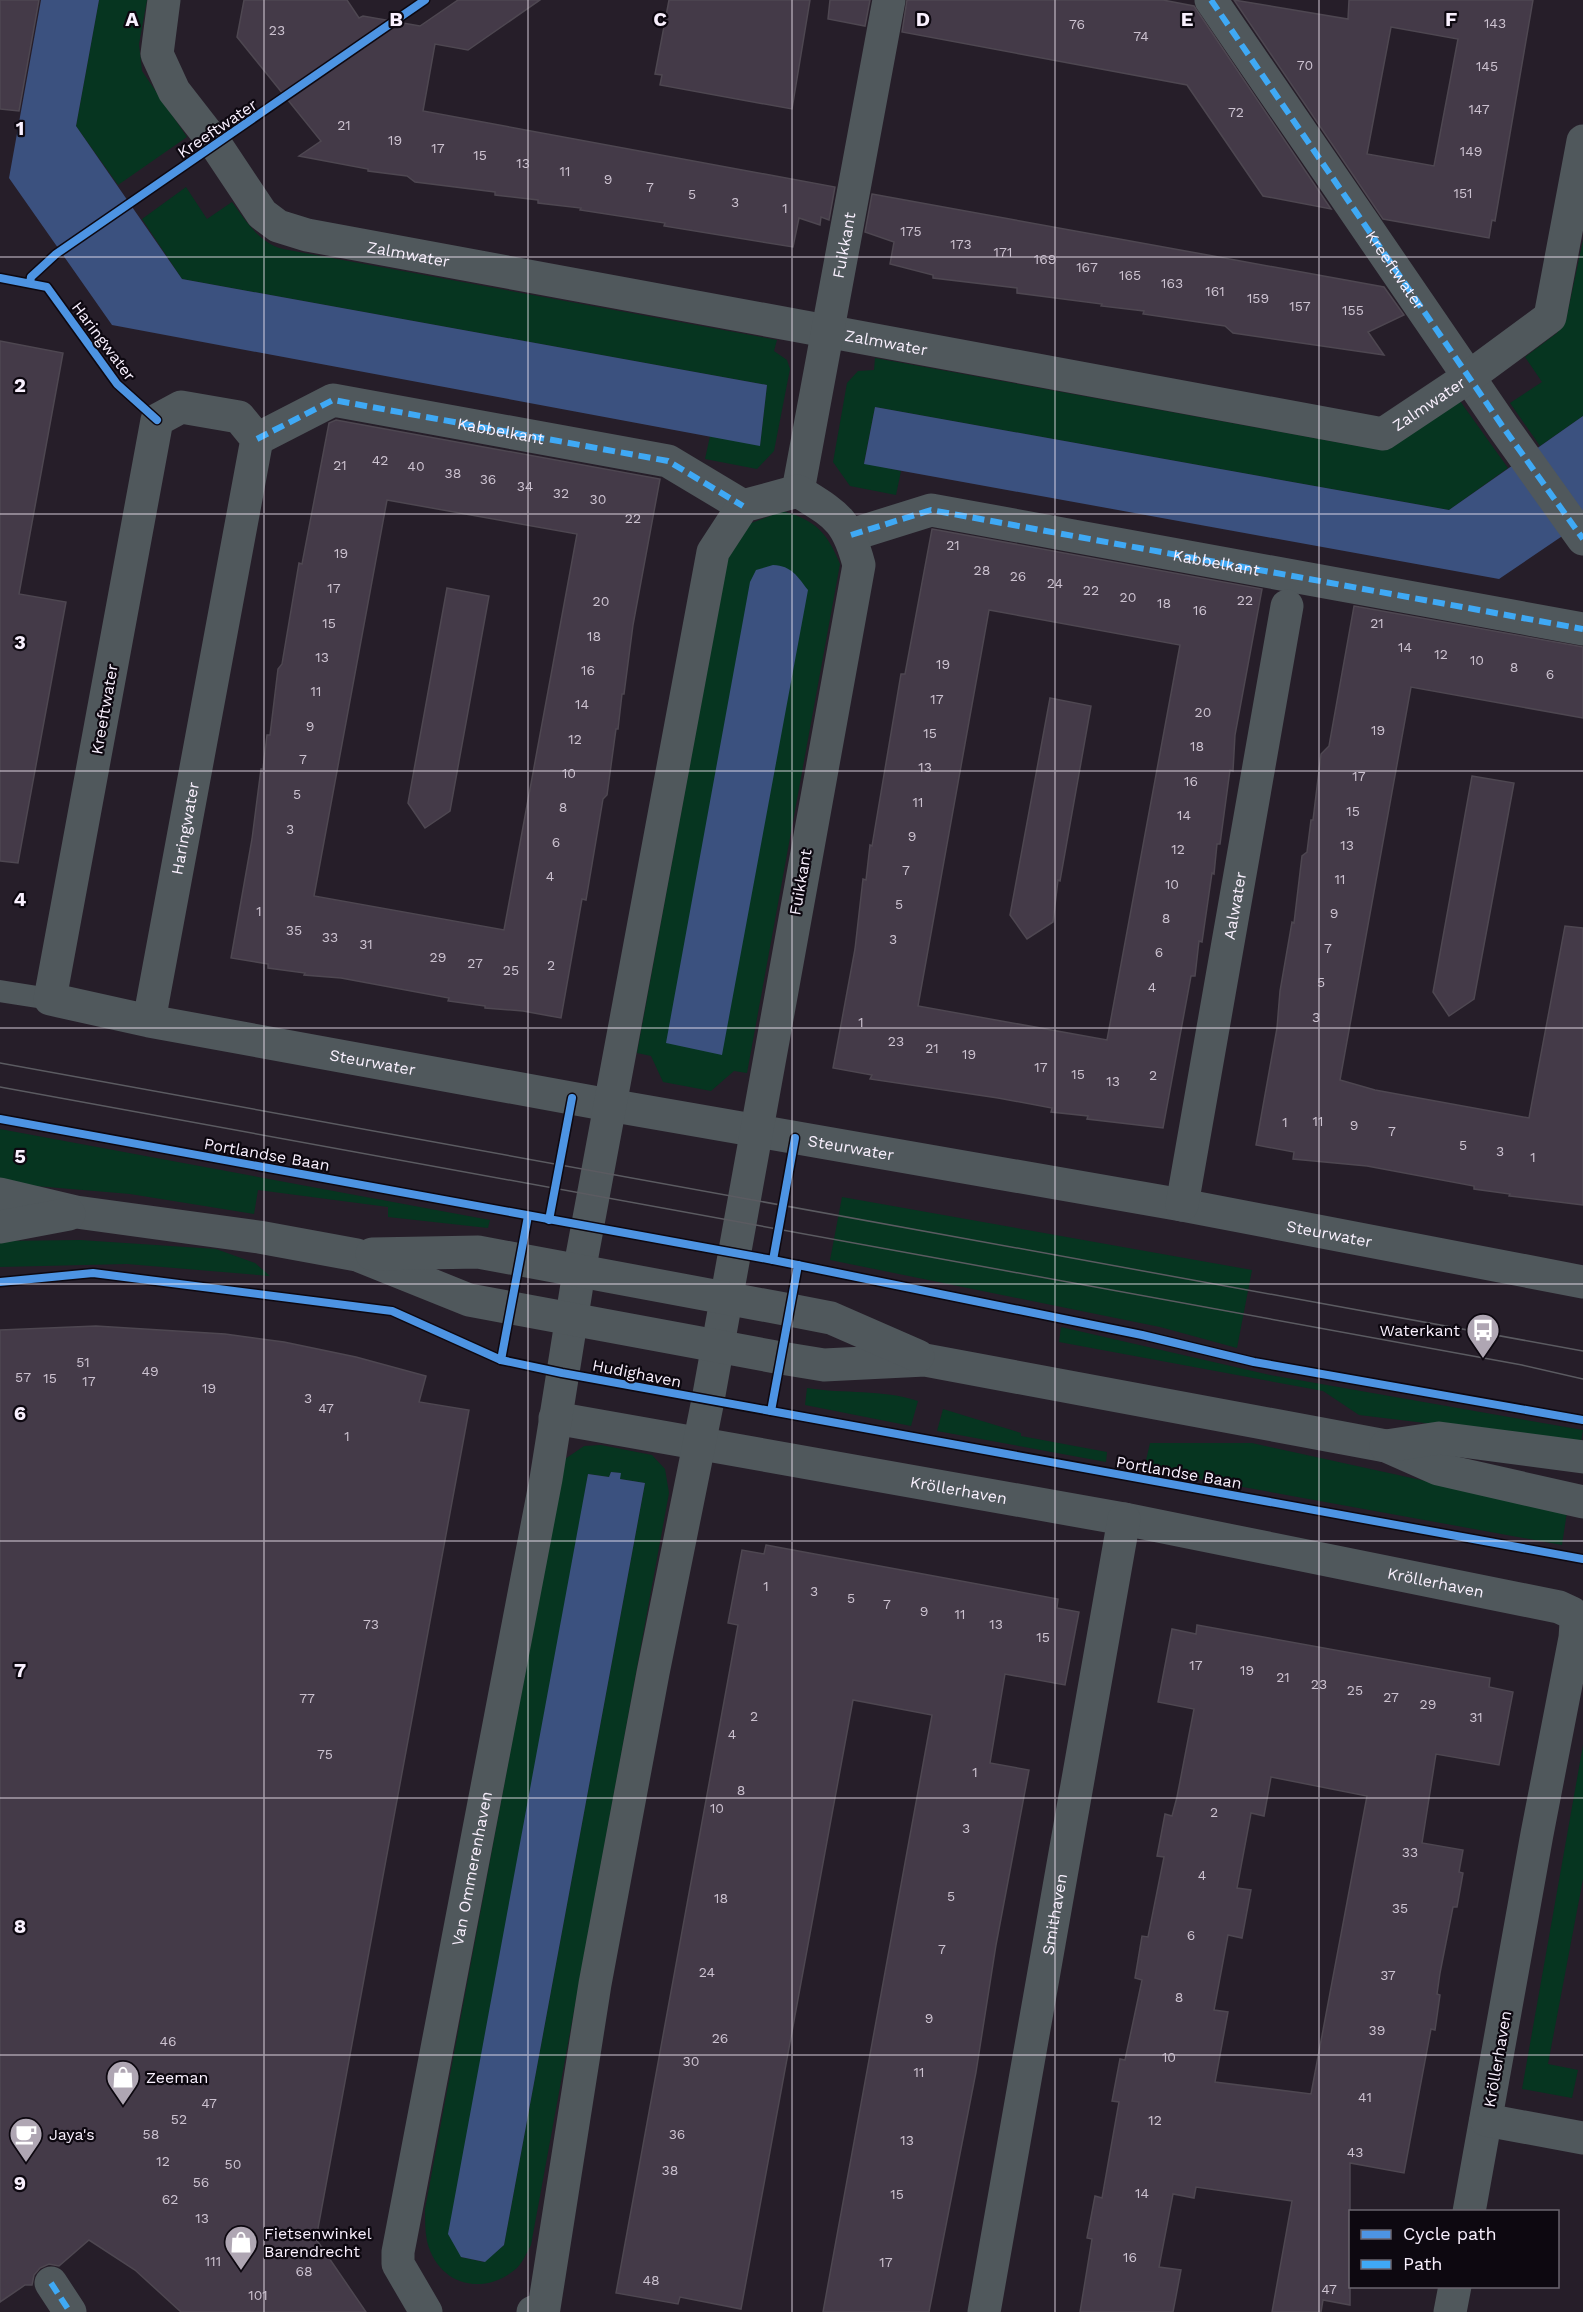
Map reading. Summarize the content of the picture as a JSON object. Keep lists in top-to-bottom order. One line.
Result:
{"streets":{"street":["Kreeftwater","Fuikkant","Zalmwater","Haringwater","Kabbelkant","Aalwater","Steurwater","Kröllerhaven","Van Ommerenhaven","Smithaven"],"cycle path":["Portlandse Baan","Hudighaven"]},"crossings":[["Kreeftwater","Zalmwater"],["Kreeftwater","Haringwater"],["Kreeftwater","Kabbelkant"],["Kreeftwater","Steurwater"],["Fuikkant","Zalmwater"],["Fuikkant","Kabbelkant"],["Fuikkant","Steurwater"],["Haringwater","Kabbelkant"],["Haringwater","Steurwater"],["Aalwater","Steurwater"],["Kröllerhaven","Smithaven"]],"places":{"bus stop":["Waterkant"],"shop":["Zeeman","Fietsenwinkel Barendrecht"],"cafe":["Jaya's"]},"house_numbers":["143","76","23","74","70","145","147","72","21","19","17","149","15","13","11","9","7","151","5","3","1","175","173","171","169","167","165","163","161","159","157","155","42","21","40","38","36","34","32","30","22","21","19","28","26","24","17","22","20","22","20","18","16","15","21","18","14","12","13","10","19","8","16","6","11","17","14","20","9","19","15","12","18","7","13","10","17","16","5","11","8","15","14","3","9","6","13","12","7","4","11","10","5","1","9","8","35","33","3","31","7","6","29","27","2","25","5","4","3","1","23","21","19","17","15","2","13","11","1","9","7","5","3","1","51","49","57","15","17","19","3","47","1","1","3","5","7","9","11","73","13","15","17","19","21","23","25","27","77","29","2","31","4","75","1","8","10","2","3","33","4","5","18","35","6","7","24","37","8","9","39","26","46","10","30","11","41","47","52","12","58","36","13","43","12","50","38","56","14","15","62","13","16","111","17","68","48","47","101"],"legend":["Cycle path","Path"],"grid":{"columns":["A","B","C","D","E","F"],"rows":["1","2","3","4","5","6","7","8","9"]}}
